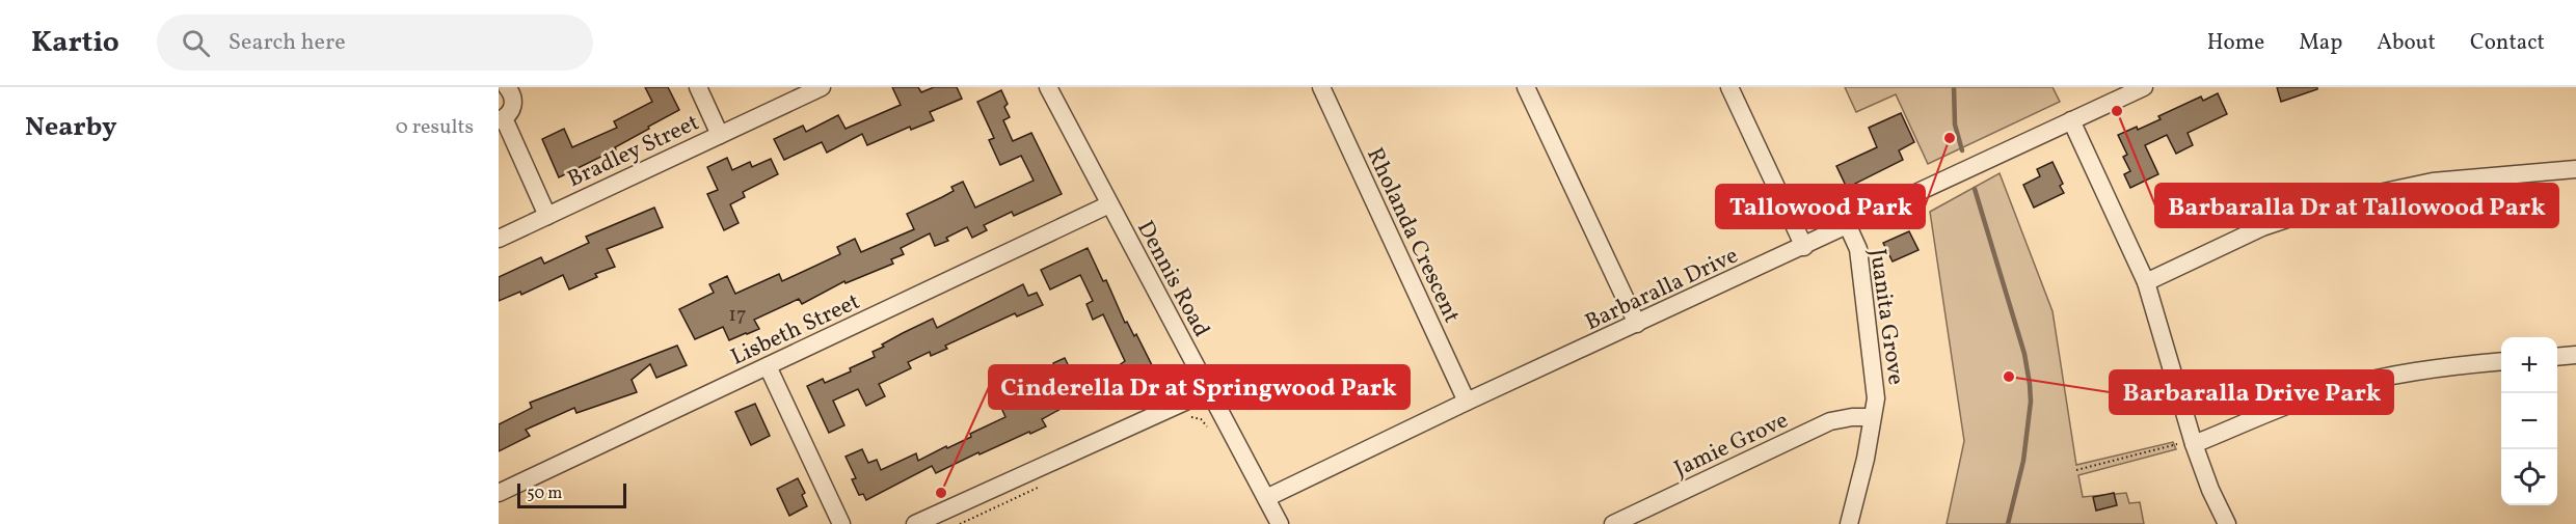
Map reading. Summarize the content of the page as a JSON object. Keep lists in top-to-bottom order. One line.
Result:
{"streets":{"street":["Bradley Street","Rholanda Crescent","Dennis Road","Barbaralla Drive","Juanita Grove","Lisbeth Street","Jamie Grove"]},"crossings":[["Rholanda Crescent","Barbaralla Drive"],["Dennis Road","Barbaralla Drive"],["Dennis Road","Lisbeth Street"],["Barbaralla Drive","Juanita Grove"],["Juanita Grove","Jamie Grove"]],"places":["Barbaralla Dr at Tallowood Park","Tallowood Park","Barbaralla Drive Park","Cinderella Dr at Springwood Park"],"house_numbers":["17"],"scale_bar":"50 m","page":{"header":"Kartio","search":"Search here","nav":["Home","Map","About","Contact"],"heading":["Nearby","0 results"],"map_buttons":["+","−"],"scale":"50 m"}}
